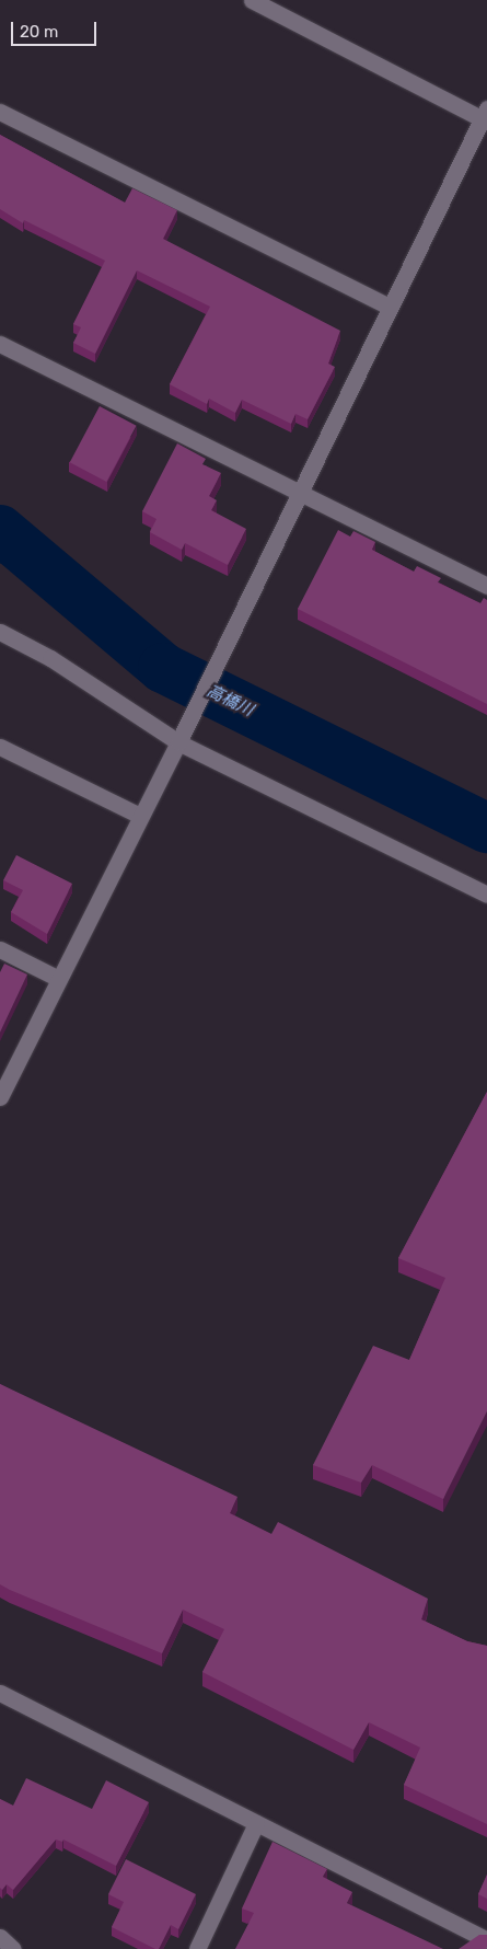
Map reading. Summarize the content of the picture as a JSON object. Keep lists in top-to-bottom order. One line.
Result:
{"water":["高橋川"],"scale_bar":"20 m"}
